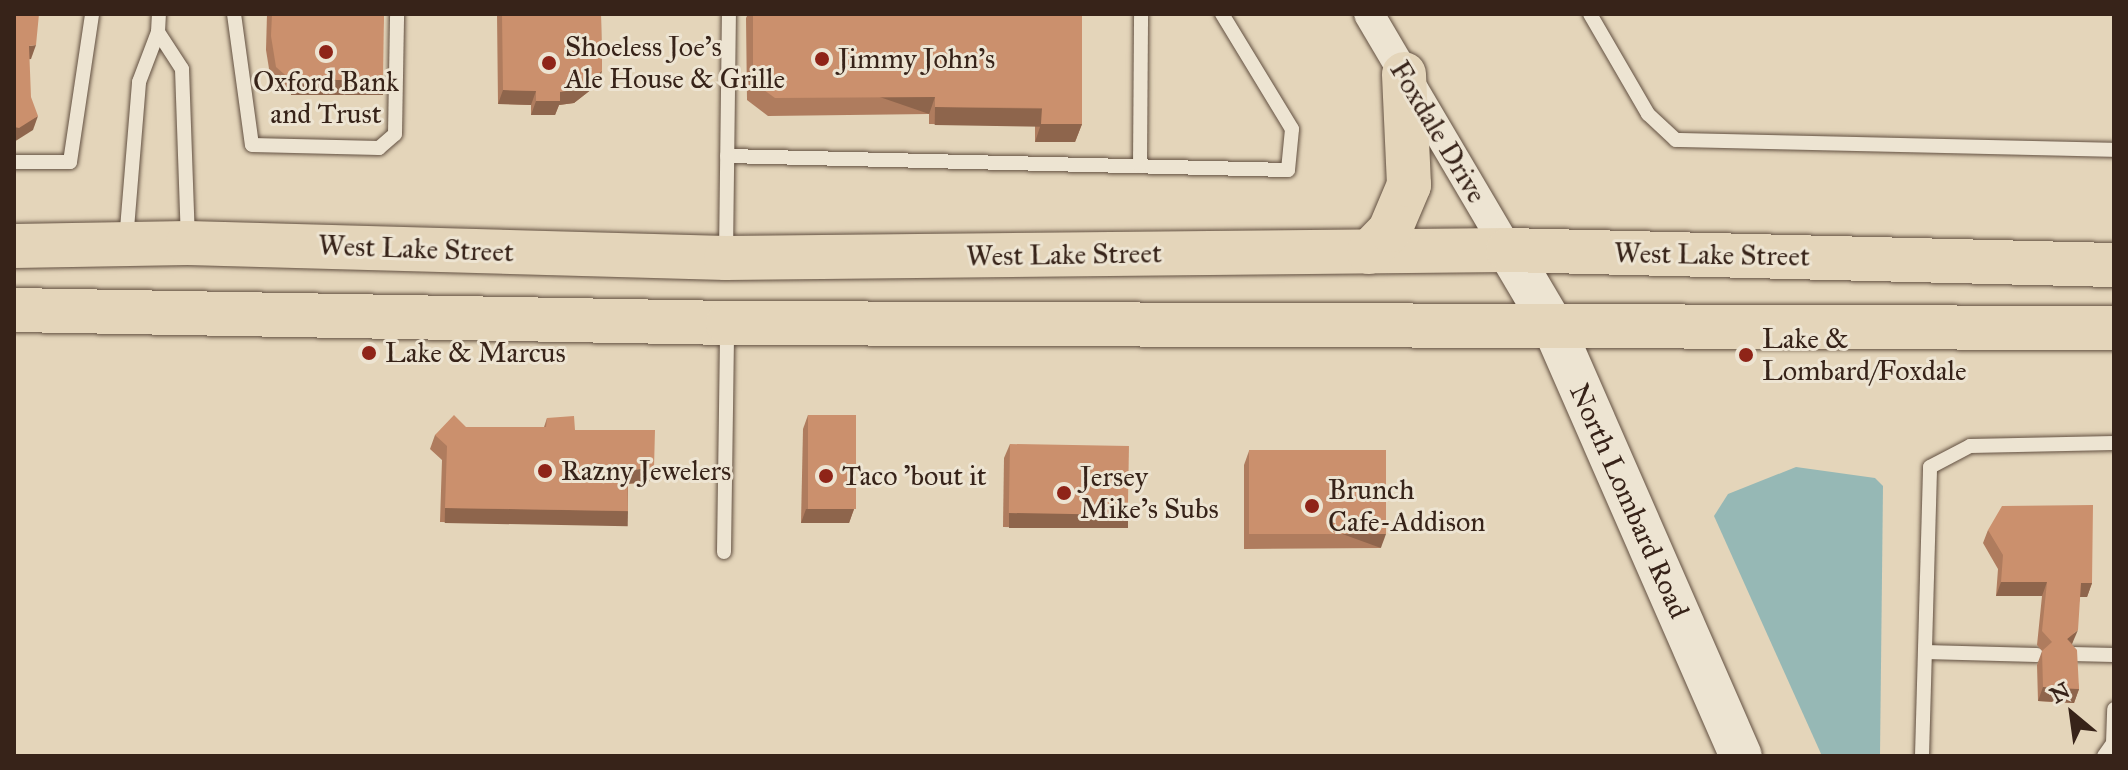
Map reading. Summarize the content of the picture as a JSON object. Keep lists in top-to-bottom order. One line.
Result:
{"streets":{"main road":["West Lake Street"],"street":["Foxdale Drive","North Lombard Road"]},"crossings":[["Foxdale Drive","West Lake Street"],["Foxdale Drive","North Lombard Road"],["West Lake Street","North Lombard Road"]],"places":["Oxford Bank and Trust","Jimmy John's","Shoeless Joe's Ale House & Grille","Lake & Marcus","Lake & Lombard/Foxdale","Razny Jewelers","Taco 'bout it","Jersey Mike's Subs","Brunch Cafe-Addison"],"north":"top left"}
